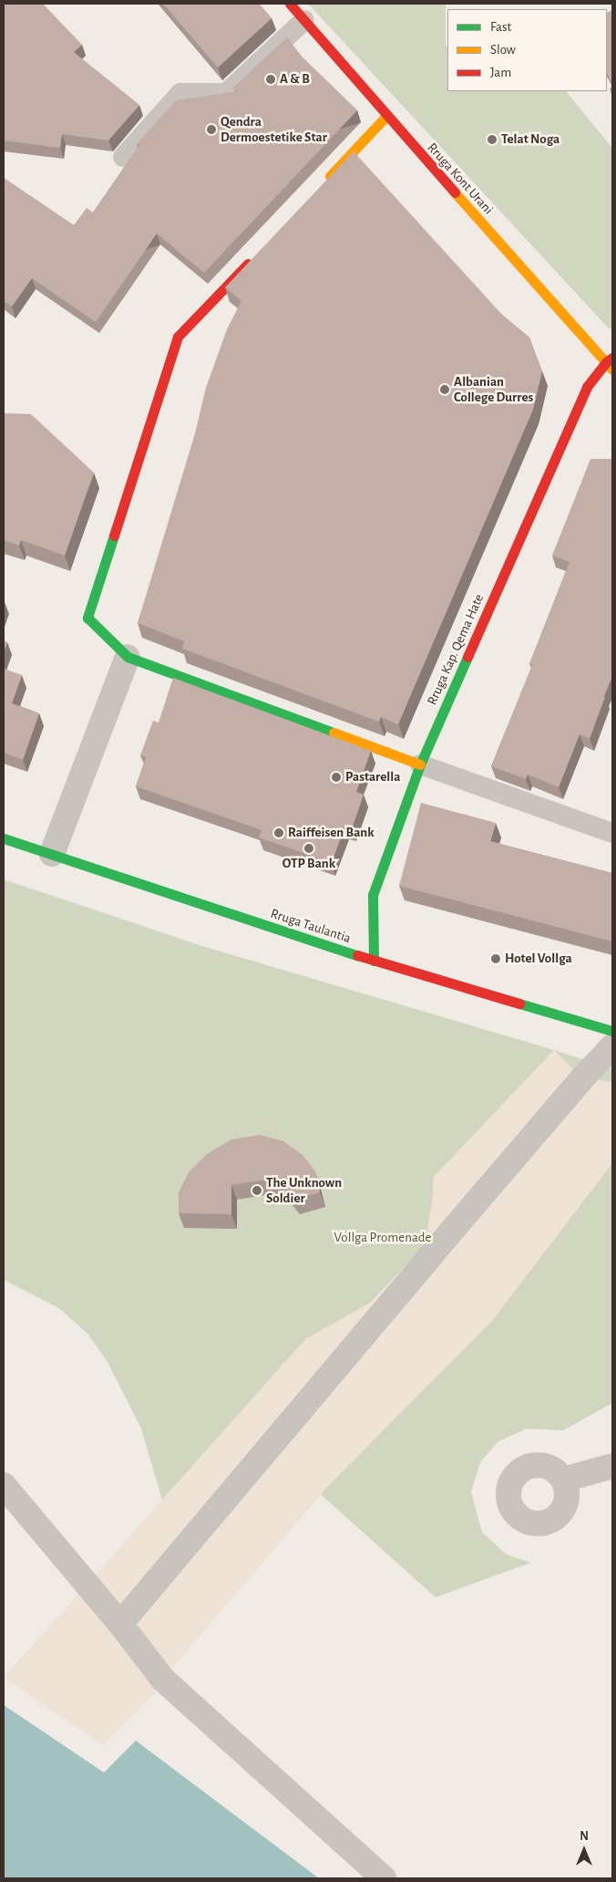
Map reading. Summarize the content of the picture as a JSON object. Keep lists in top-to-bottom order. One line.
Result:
{"streets":{"street":["Rruga Kont Urani","Rruga Kap. Qema Hate","Rruga Taulantia"]},"crossings":[["Rruga Kont Urani","Rruga Kap. Qema Hate"],["Rruga Kap. Qema Hate","Rruga Taulantia"]],"parks":["Vollga Promenade"],"places":["A & B","Qendra Dermoestetike Star","Telat Noga","Albanian College Durres","Pastarella","Raiffeisen Bank","OTP Bank","Hotel Vollga","The Unknown Soldier"],"legend":["Fast","Slow","Jam"],"north":"top"}
